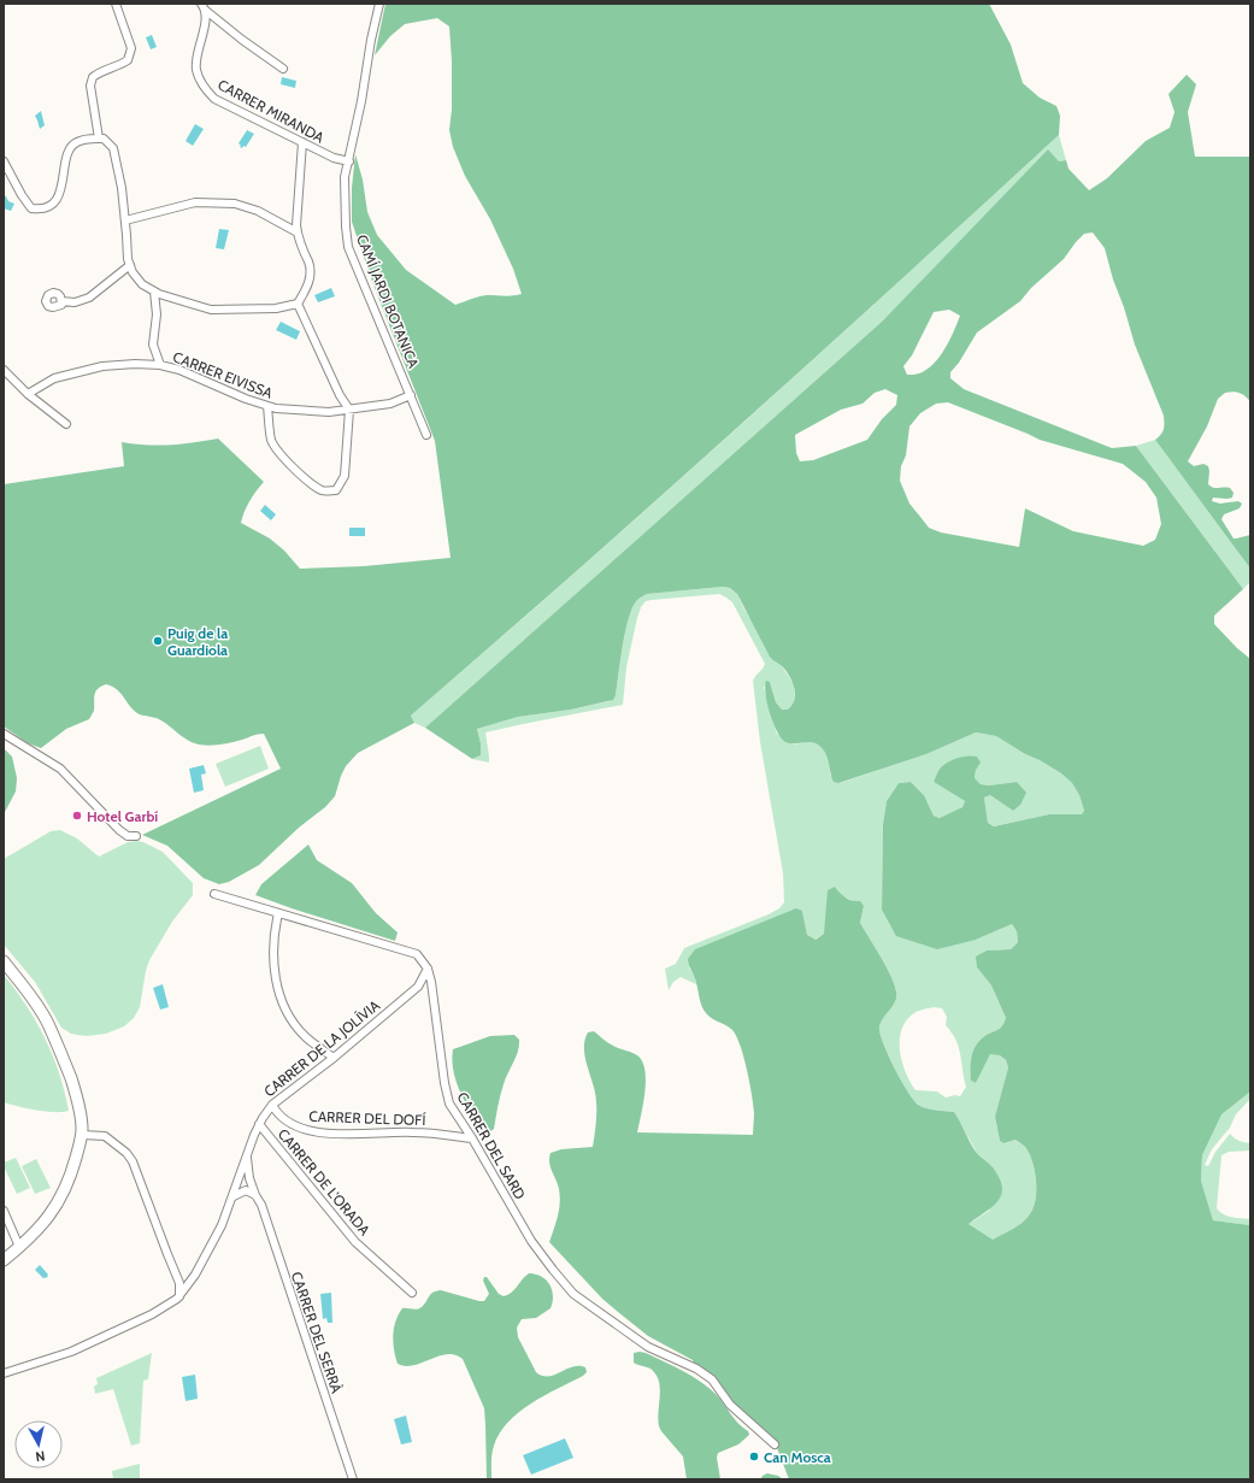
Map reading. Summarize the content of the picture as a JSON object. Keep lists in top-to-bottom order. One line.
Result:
{"streets":{"street":["CARRER MIRANDA","CAMÍ JARDI BOTANICA","CARRER EIVISSA","CARRER DE LA JOLÍVIA","CARRER DEL DOFÍ","CARRER DEL SARD","CARRER DE L'ORADA","CARRER DEL SERRÀ"]},"crossings":[["CARRER MIRANDA","CAMÍ JARDI BOTANICA"],["CAMÍ JARDI BOTANICA","CARRER EIVISSA"],["CARRER DE LA JOLÍVIA","CARRER DEL DOFÍ"],["CARRER DE LA JOLÍVIA","CARRER DEL SARD"],["CARRER DE LA JOLÍVIA","CARRER DE L'ORADA"],["CARRER DE LA JOLÍVIA","CARRER DEL SERRÀ"],["CARRER DEL DOFÍ","CARRER DEL SARD"]],"places":["Puig de la Guardiola","Hotel Garbí","Can Mosca"],"north":"bottom"}
